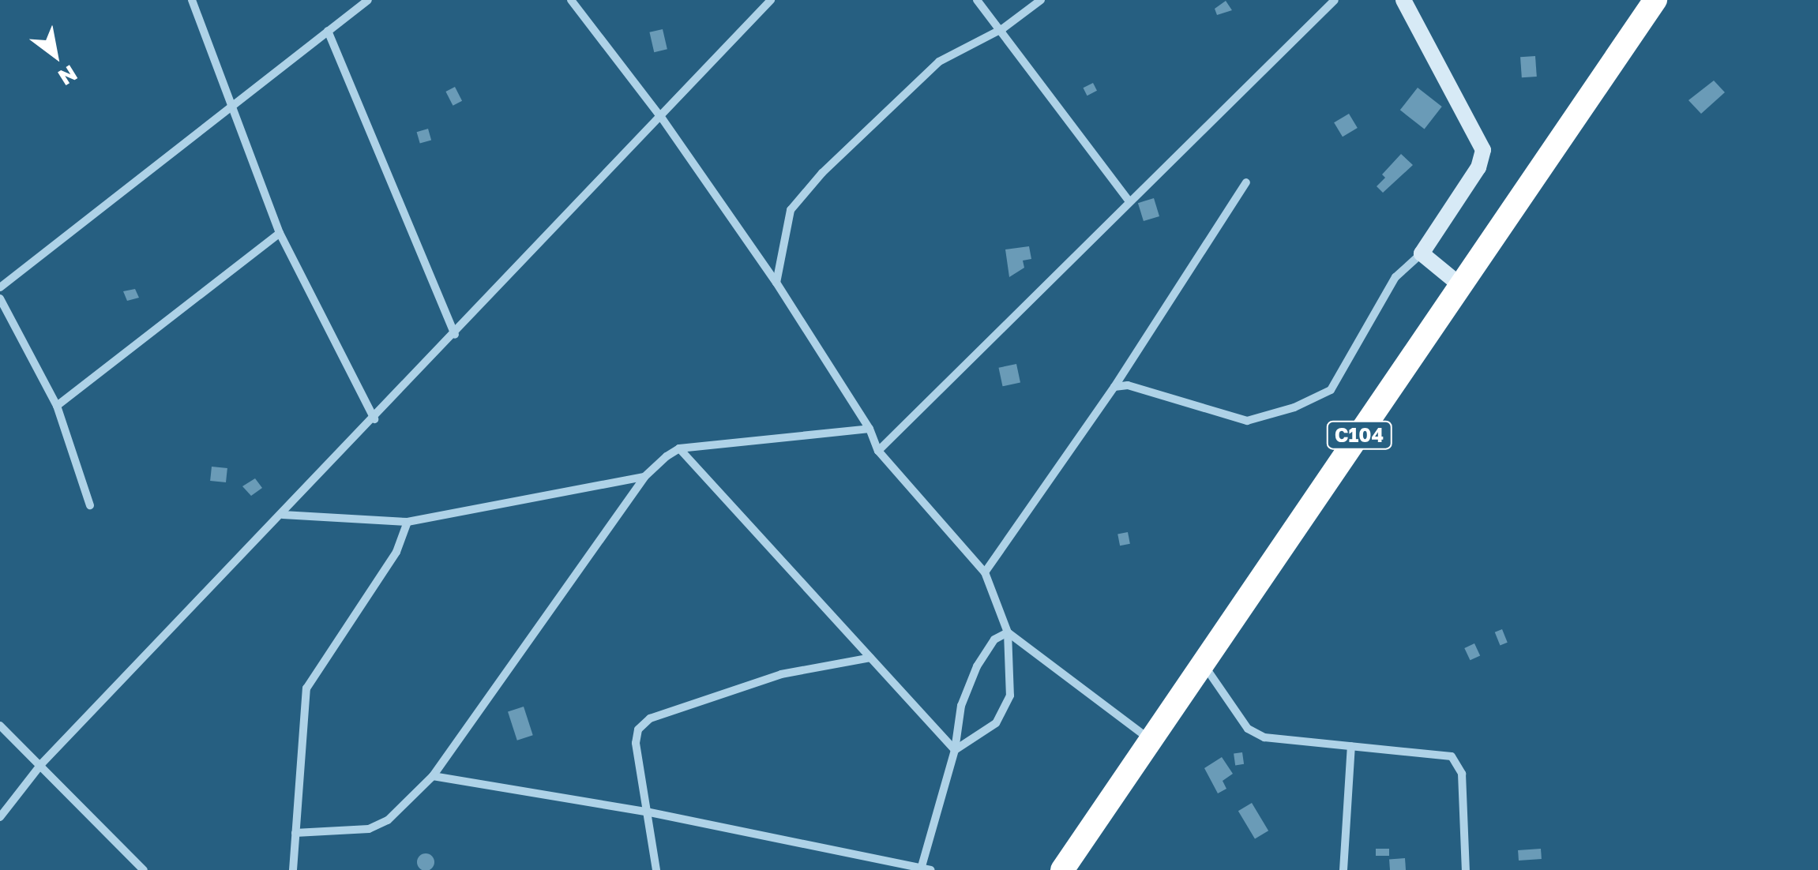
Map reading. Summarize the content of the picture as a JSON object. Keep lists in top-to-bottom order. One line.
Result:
{"streets":{"highway":["C104"]},"north":"bottom right"}
